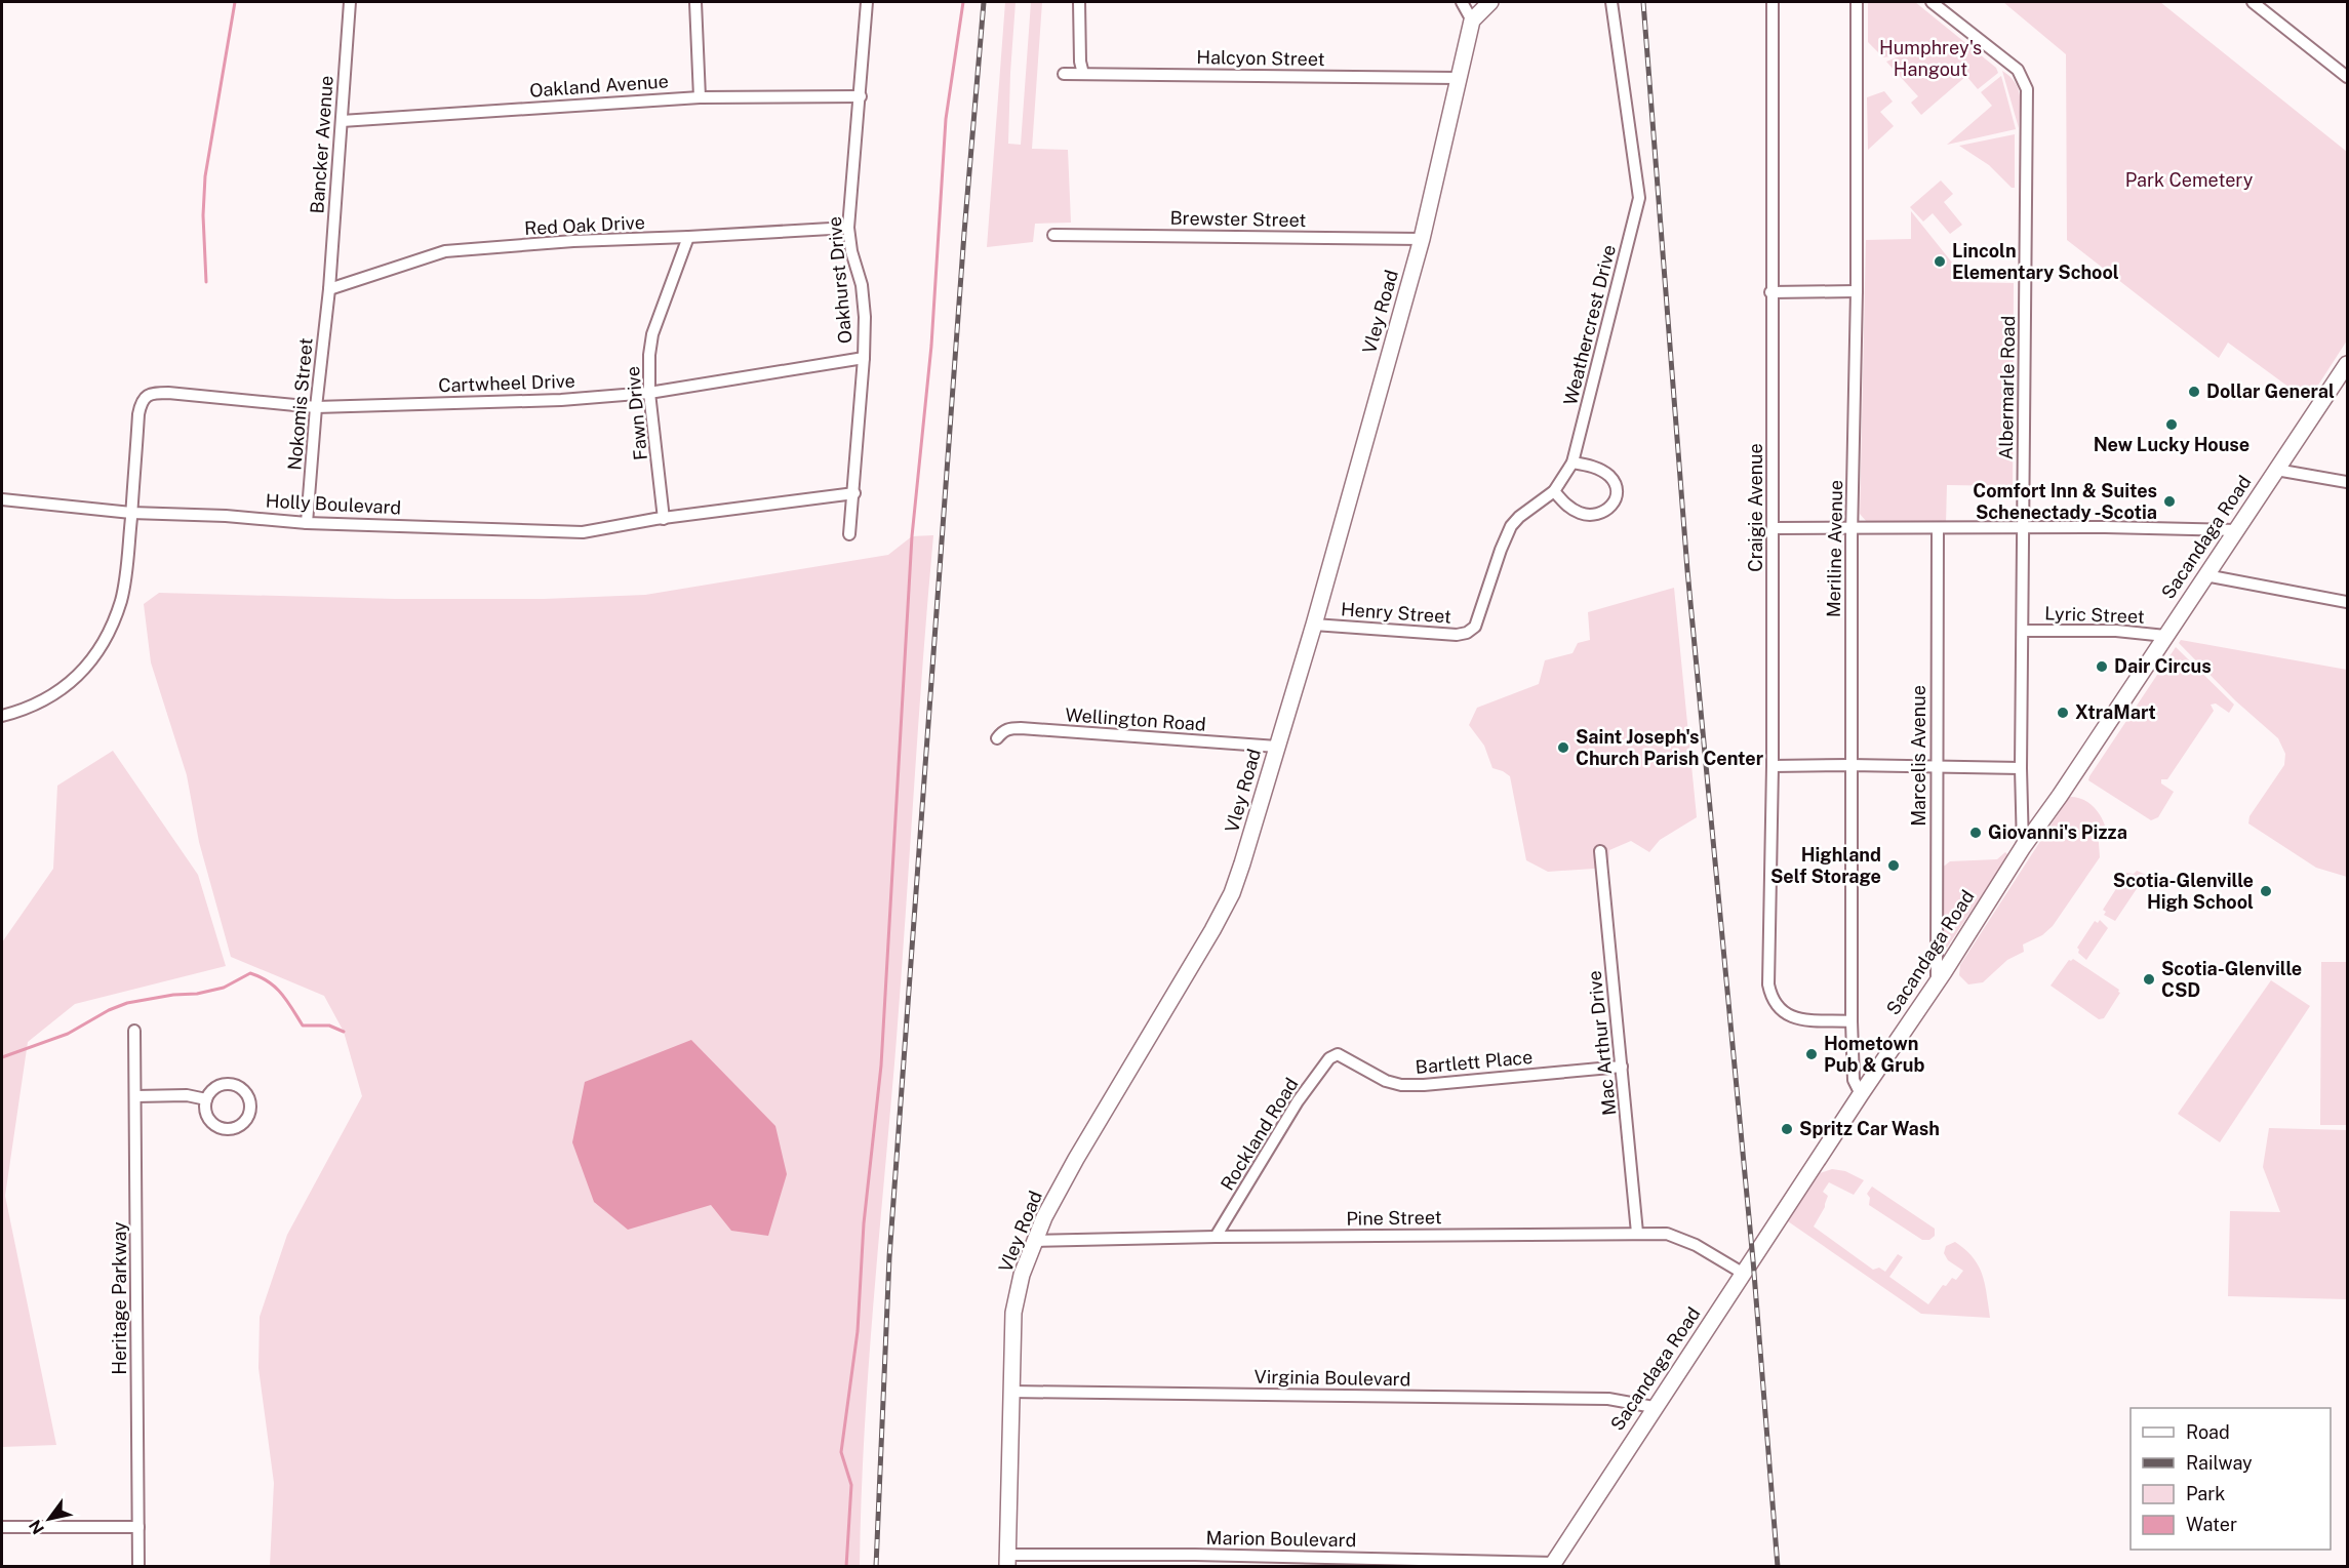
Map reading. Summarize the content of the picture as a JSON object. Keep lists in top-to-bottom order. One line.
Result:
{"streets":{"street":["Halcyon Street","Oakland Avenue","Bancker Avenue","Brewster Street","Red Oak Drive","Oakhurst Drive","Vley Road","Weathercrest Drive","Cartwheel Drive","Albermarle Road","Nokomis Street","Fawn Drive","Holly Boulevard","Craigie Avenue","Sacandaga Road","Meriline Avenue","Henry Street","Lyric Street","Wellington Road","Marcelis Avenue","Mac Arthur Drive","Bartlett Place","Rockland Road","Pine Street","Heritage Parkway","Virginia Boulevard","Marion Boulevard"]},"crossings":[["Halcyon Street","Vley Road"],["Oakland Avenue","Bancker Avenue"],["Oakland Avenue","Oakhurst Drive"],["Bancker Avenue","Red Oak Drive"],["Bancker Avenue","Nokomis Street"],["Brewster Street","Vley Road"],["Red Oak Drive","Oakhurst Drive"],["Red Oak Drive","Nokomis Street"],["Red Oak Drive","Fawn Drive"],["Oakhurst Drive","Cartwheel Drive"],["Oakhurst Drive","Holly Boulevard"],["Vley Road","Henry Street"],["Vley Road","Wellington Road"],["Vley Road","Pine Street"],["Vley Road","Virginia Boulevard"],["Vley Road","Marion Boulevard"],["Weathercrest Drive","Henry Street"],["Cartwheel Drive","Nokomis Street"],["Cartwheel Drive","Fawn Drive"],["Cartwheel Drive","Holly Boulevard"],["Albermarle Road","Sacandaga Road"],["Albermarle Road","Lyric Street"],["Nokomis Street","Holly Boulevard"],["Fawn Drive","Holly Boulevard"],["Craigie Avenue","Meriline Avenue"],["Sacandaga Road","Meriline Avenue"],["Sacandaga Road","Lyric Street"],["Sacandaga Road","Marcelis Avenue"],["Sacandaga Road","Pine Street"],["Sacandaga Road","Virginia Boulevard"],["Sacandaga Road","Marion Boulevard"],["Mac Arthur Drive","Bartlett Place"],["Mac Arthur Drive","Pine Street"],["Bartlett Place","Rockland Road"],["Rockland Road","Pine Street"]],"parks":["Humphrey's Hangout","Park Cemetery"],"places":["Lincoln Elementary School","Dollar General","New Lucky House","Comfort Inn & Suites Schenectady -Scotia","Dair Circus","XtraMart","Saint Joseph's Church Parish Center","Giovanni's Pizza","Highland Self Storage","Scotia-Glenville High School","Scotia-Glenville CSD","Hometown Pub & Grub","Spritz Car Wash"],"legend":["Road","Railway","Park","Water"],"north":"bottom left"}
